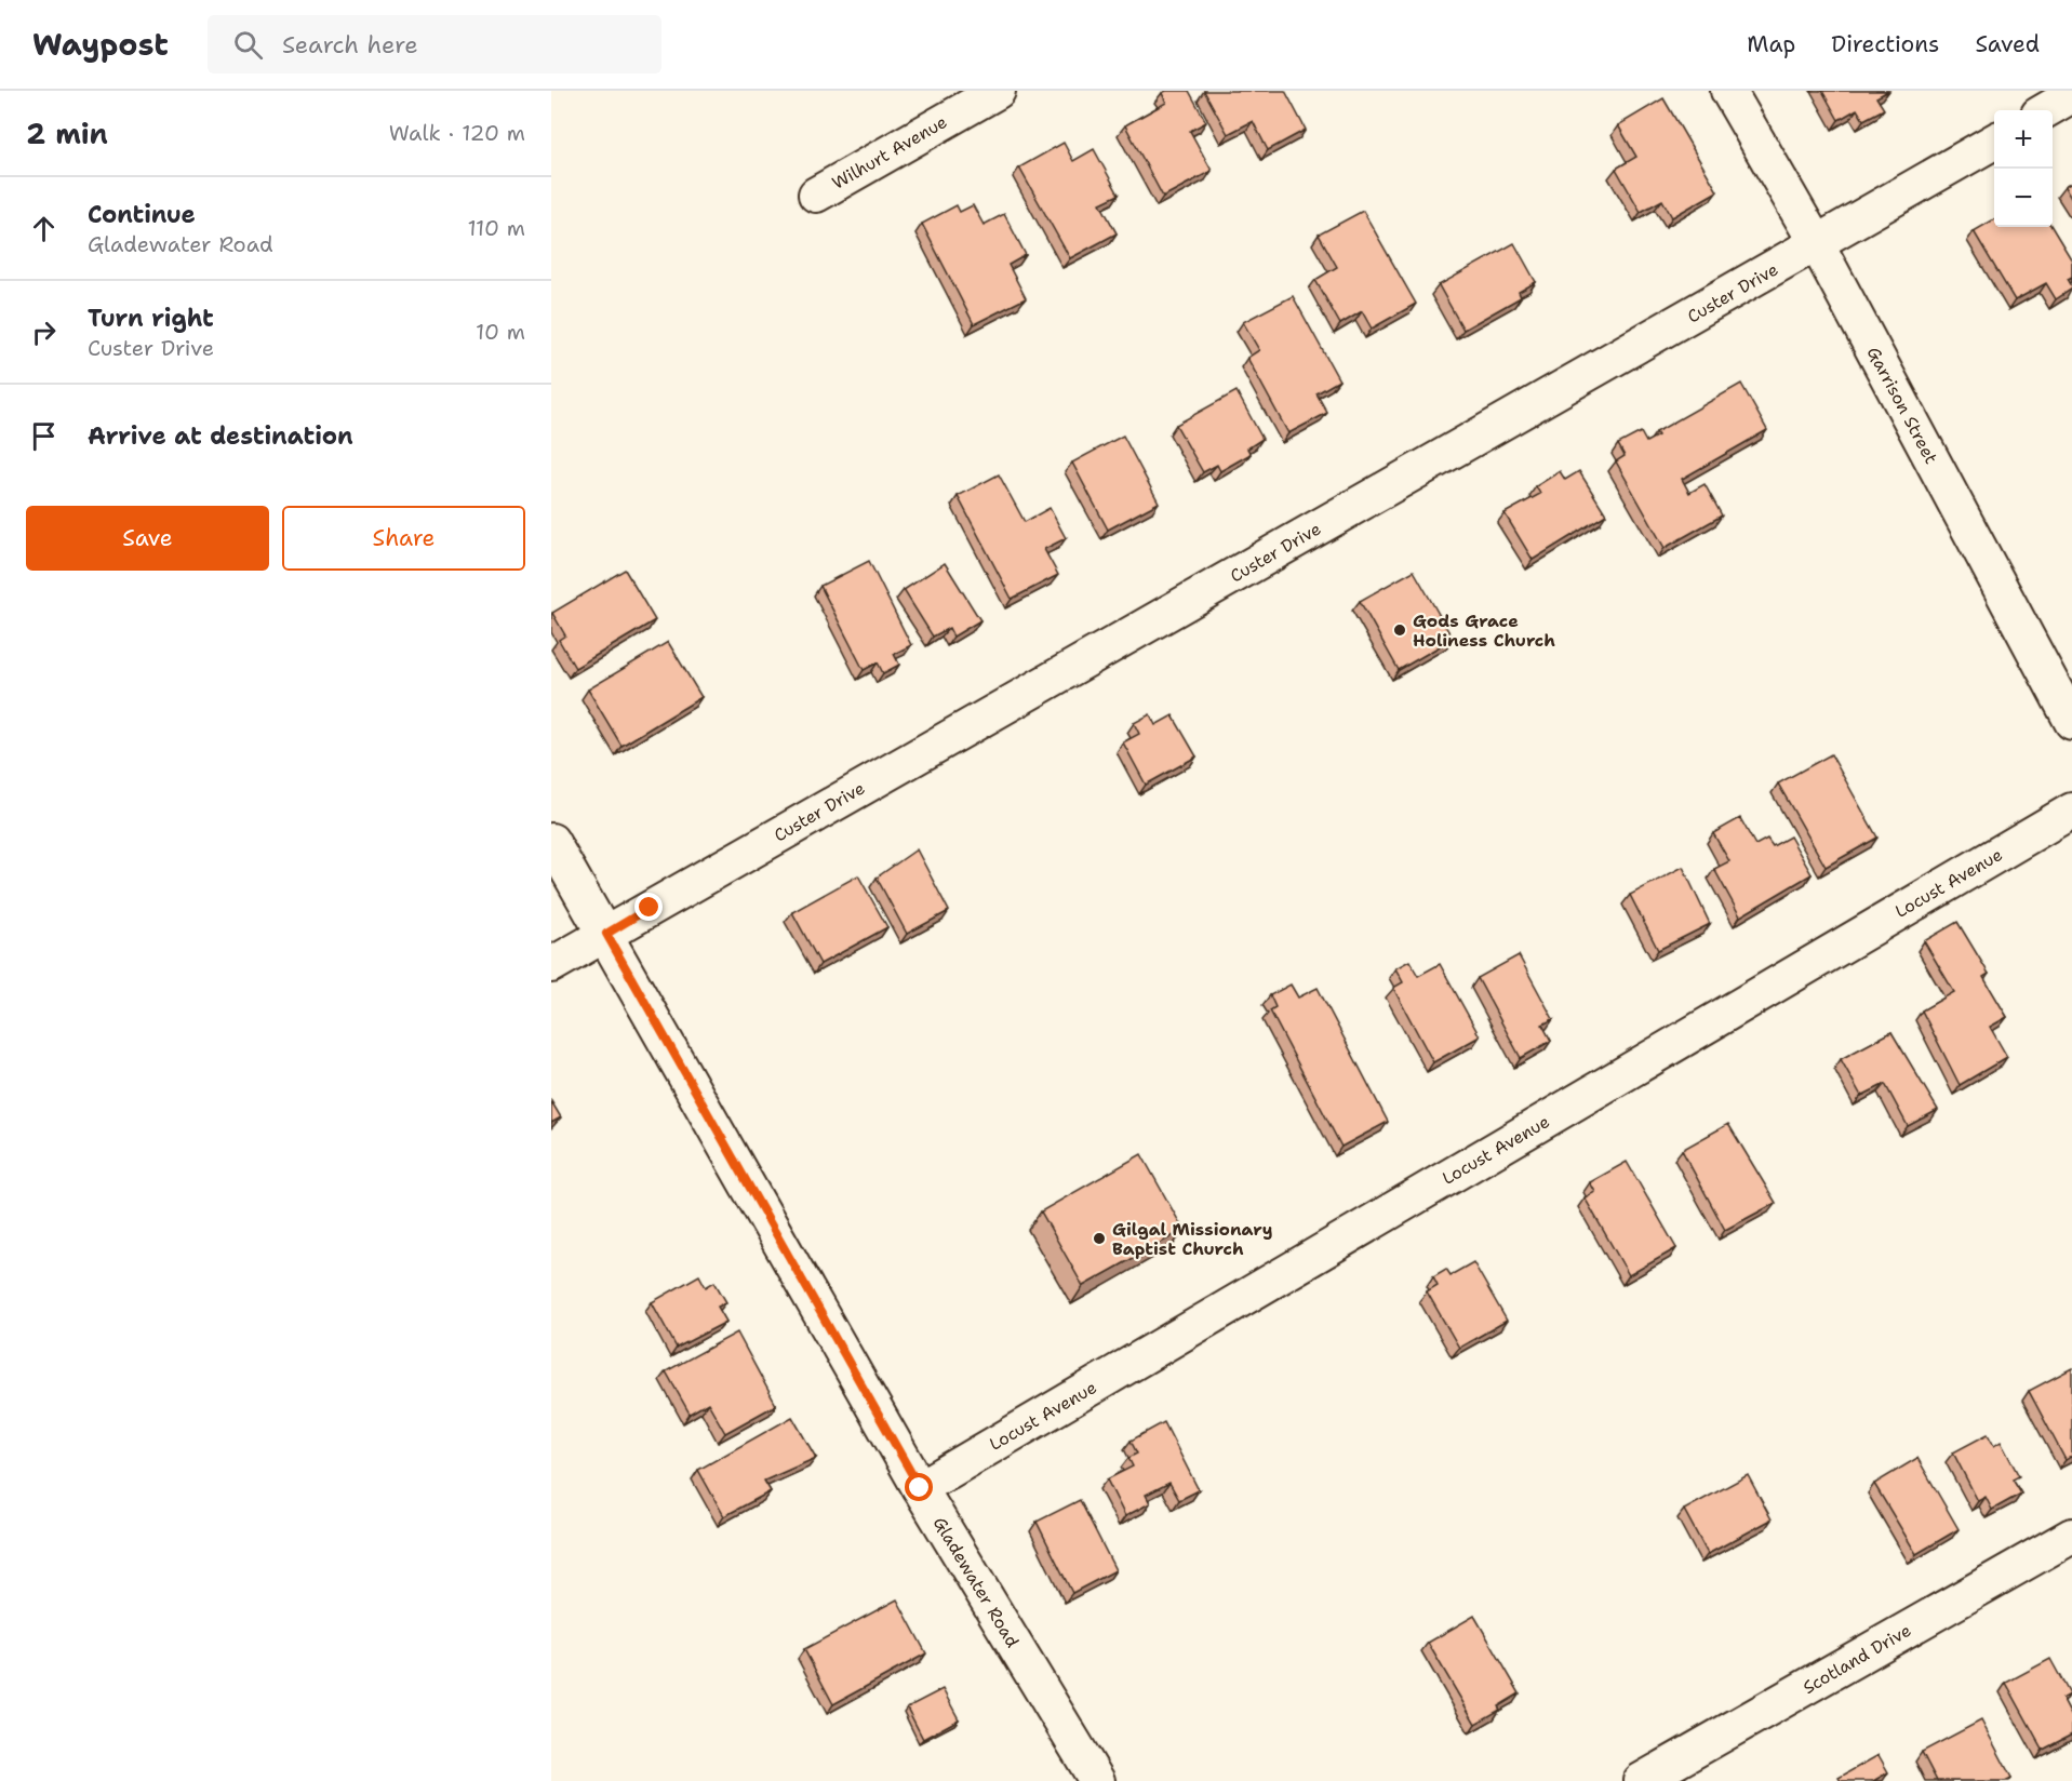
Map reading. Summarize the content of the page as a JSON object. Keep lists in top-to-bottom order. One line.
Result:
{"streets":{"street":["Wilhurt Avenue","Custer Drive","Garrison Street","Locust Avenue","Gladewater Road","Scotland Drive"]},"crossings":[["Custer Drive","Garrison Street"],["Custer Drive","Gladewater Road"],["Locust Avenue","Gladewater Road"]],"places":["Gods Grace Holiness Church","Gilgal Missionary Baptist Church"],"page":{"header":"Waypost","search":"Search here","nav":["Map","Directions","Saved"],"heading":["2 min","Walk · 120 m"],"map_buttons":["+","−"],"list":[["Continue","Gladewater Road","110 m"],["Turn right","Custer Drive","10 m"],"Arrive at destination"],"buttons":["Save","Share"]}}
